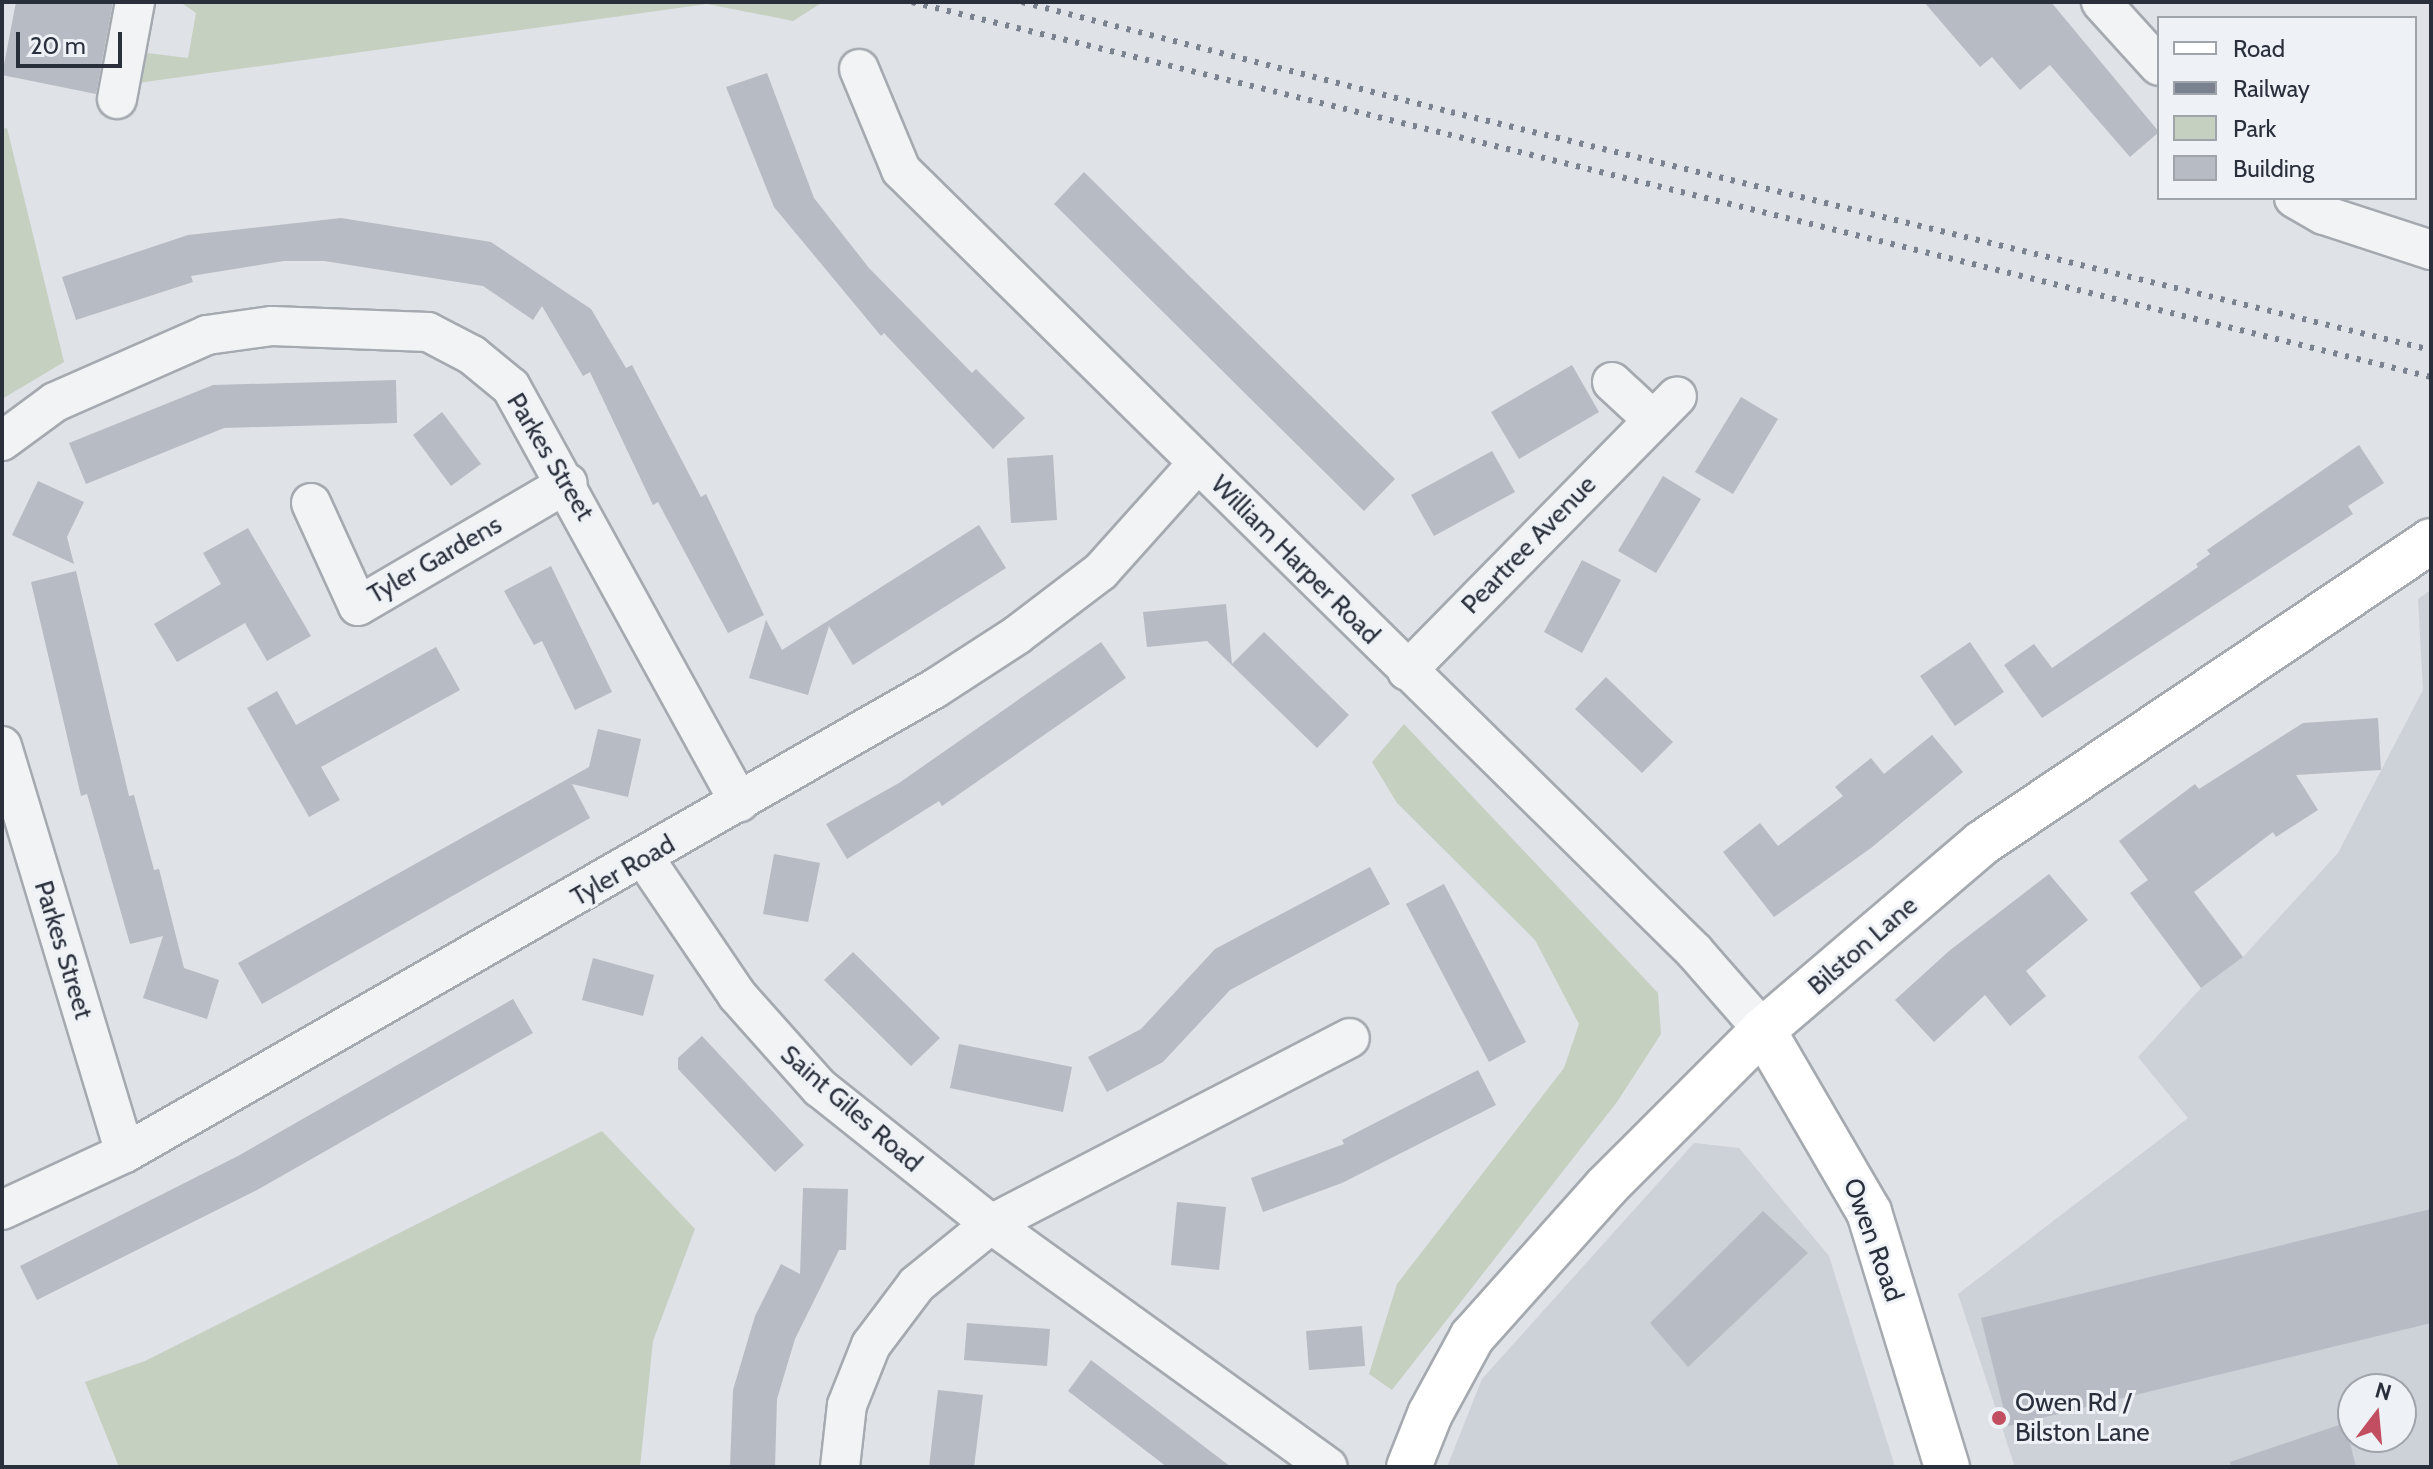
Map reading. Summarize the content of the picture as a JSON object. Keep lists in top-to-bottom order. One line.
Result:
{"streets":{"main road":["Bilston Lane","Owen Road"],"street":["Parkes Street","Peartree Avenue","Tyler Gardens","William Harper Road","Tyler Road","Saint Giles Road"]},"crossings":[["Parkes Street","Tyler Gardens"],["Parkes Street","Tyler Road"],["Peartree Avenue","William Harper Road"],["William Harper Road","Tyler Road"],["William Harper Road","Bilston Lane"],["William Harper Road","Owen Road"],["Tyler Road","Saint Giles Road"],["Bilston Lane","Owen Road"]],"places":["Owen Rd / Bilston Lane"],"legend":["Road","Railway","Park","Building"],"scale_bar":"20 m","north":"top"}
